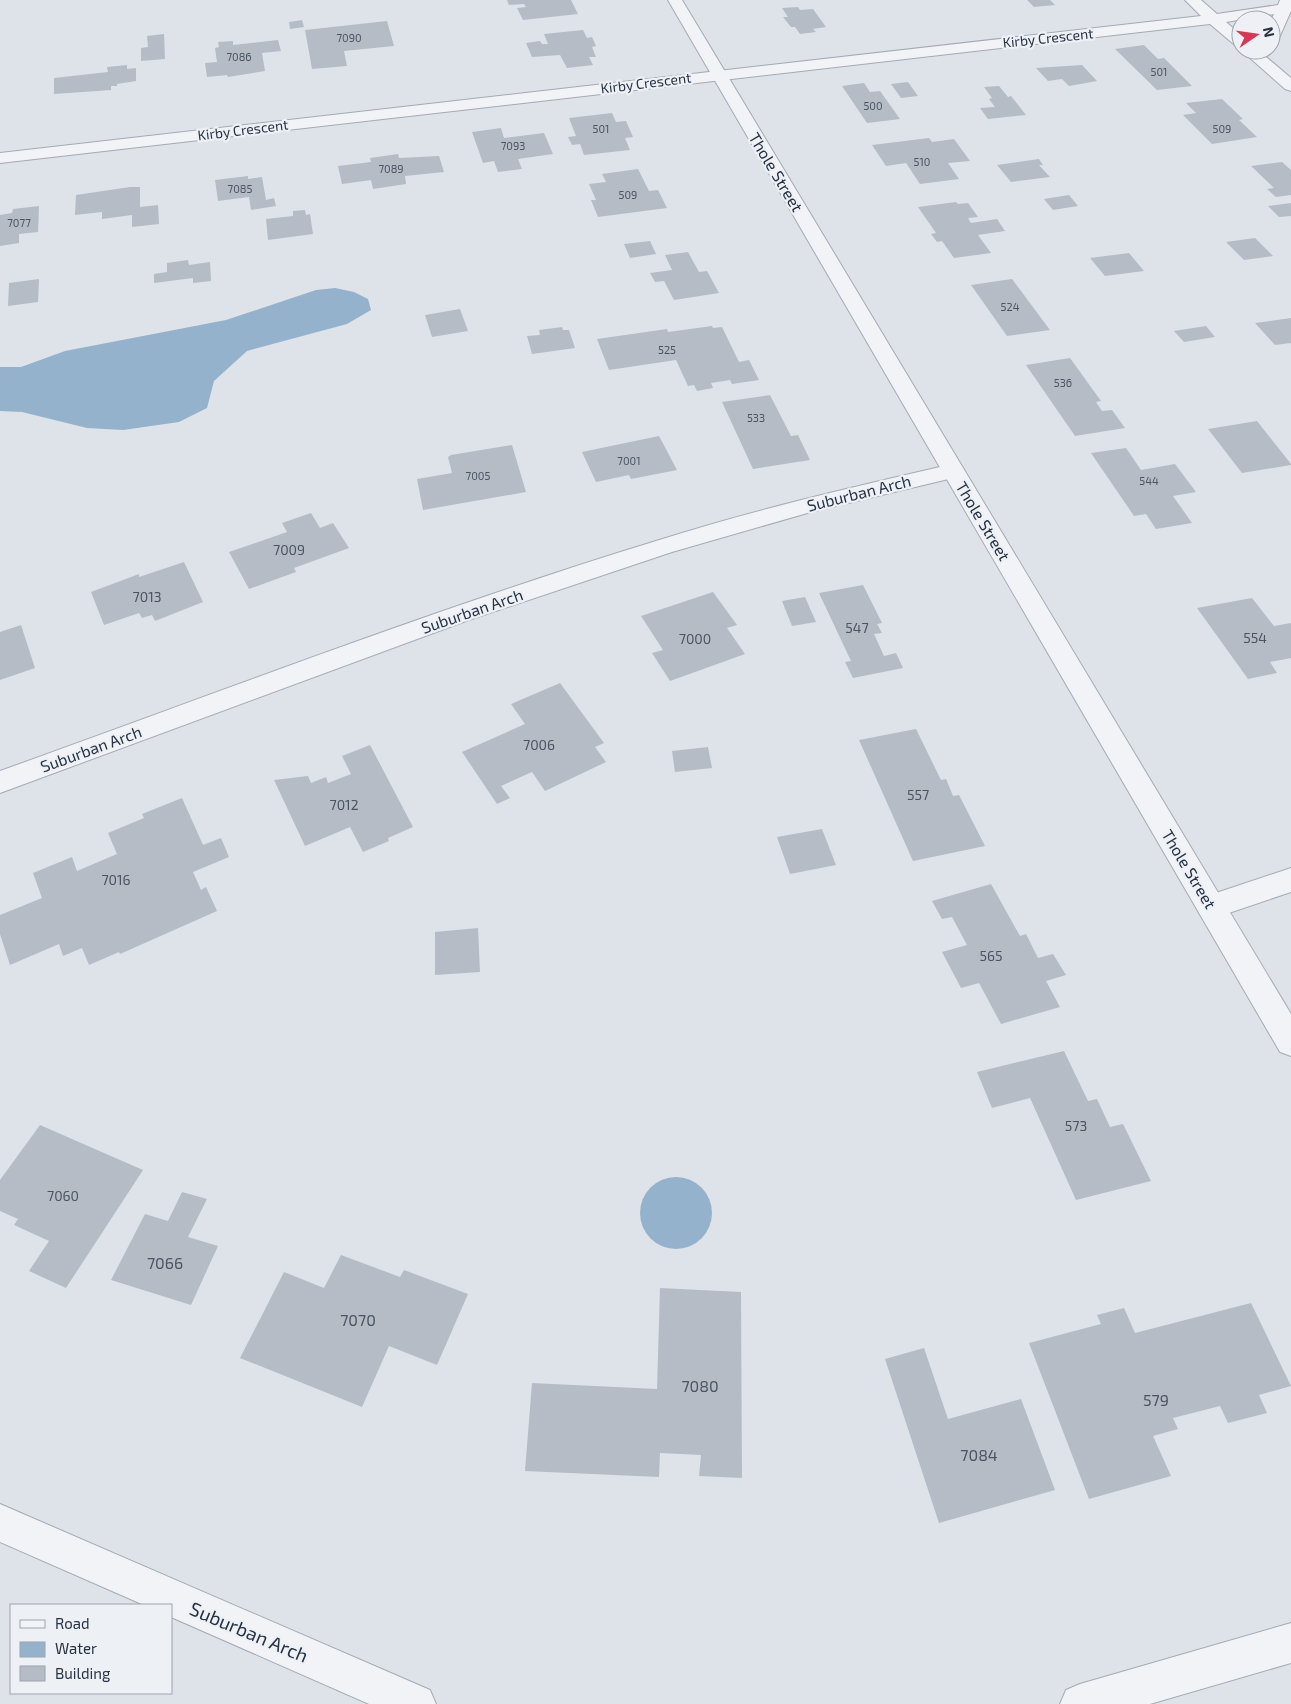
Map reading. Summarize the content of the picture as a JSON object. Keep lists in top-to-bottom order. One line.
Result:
{"streets":{"street":["Kirby Crescent","Thole Street","Suburban Arch"]},"crossings":[["Kirby Crescent","Thole Street"],["Thole Street","Suburban Arch"]],"house_numbers":["7090","7086","501","500","501","509","7093","510","7089","7085","509","7077","524","525","536","533","7001","7005","544","7009","7013","547","554","7000","7006","557","7012","7016","565","573","7060","7066","7070","7080","579","7084"],"legend":["Road","Water","Building"],"north":"right"}
